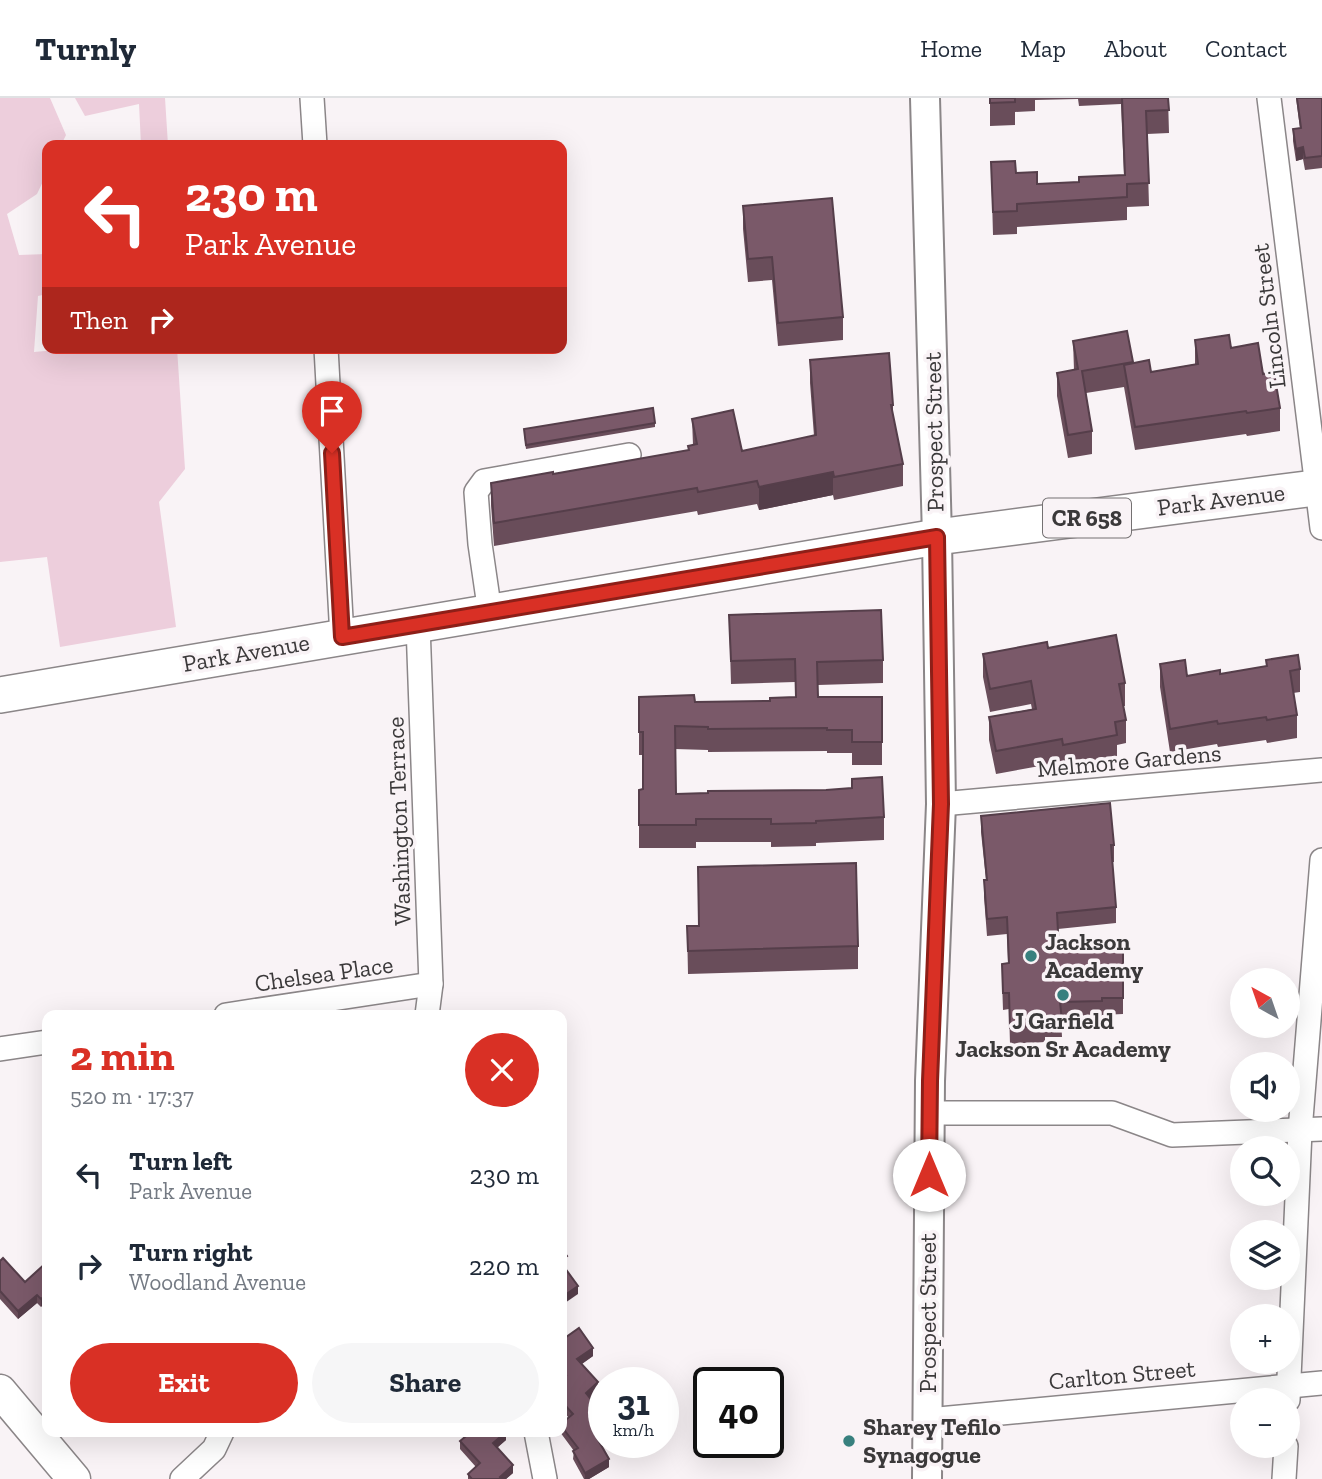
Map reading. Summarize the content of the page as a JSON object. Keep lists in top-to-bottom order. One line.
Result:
{"streets":{"main road":["Park Avenue","CR 658"],"street":["Lincoln Street","Prospect Street","Melmore Gardens","Washington Terrace","Chelsea Place","Carlton Street"]},"crossings":[["Lincoln Street","Park Avenue"],["Prospect Street","Park Avenue"],["Prospect Street","Melmore Gardens"],["Prospect Street","Carlton Street"],["Park Avenue","Washington Terrace"],["Washington Terrace","Chelsea Place"]],"places":["Jackson Academy","J Garfield Jackson Sr Academy","Sharey Tefilo Synagogue"],"north":"top left","page":{"header":"Turnly","nav":["Home","Map","About","Contact"],"turn":["230 m","Park Avenue"],"then":"Then","map_buttons":["+","−"],"heading":["2 min","520 m · 17:37"],"list":[{"name":"Turn left","note":"Park Avenue","value":"230 m"},{"name":"Turn right","note":"Woodland Avenue","value":"220 m"}],"buttons":["Exit","Share"],"speed":"31 km/h","limit":"40"}}
